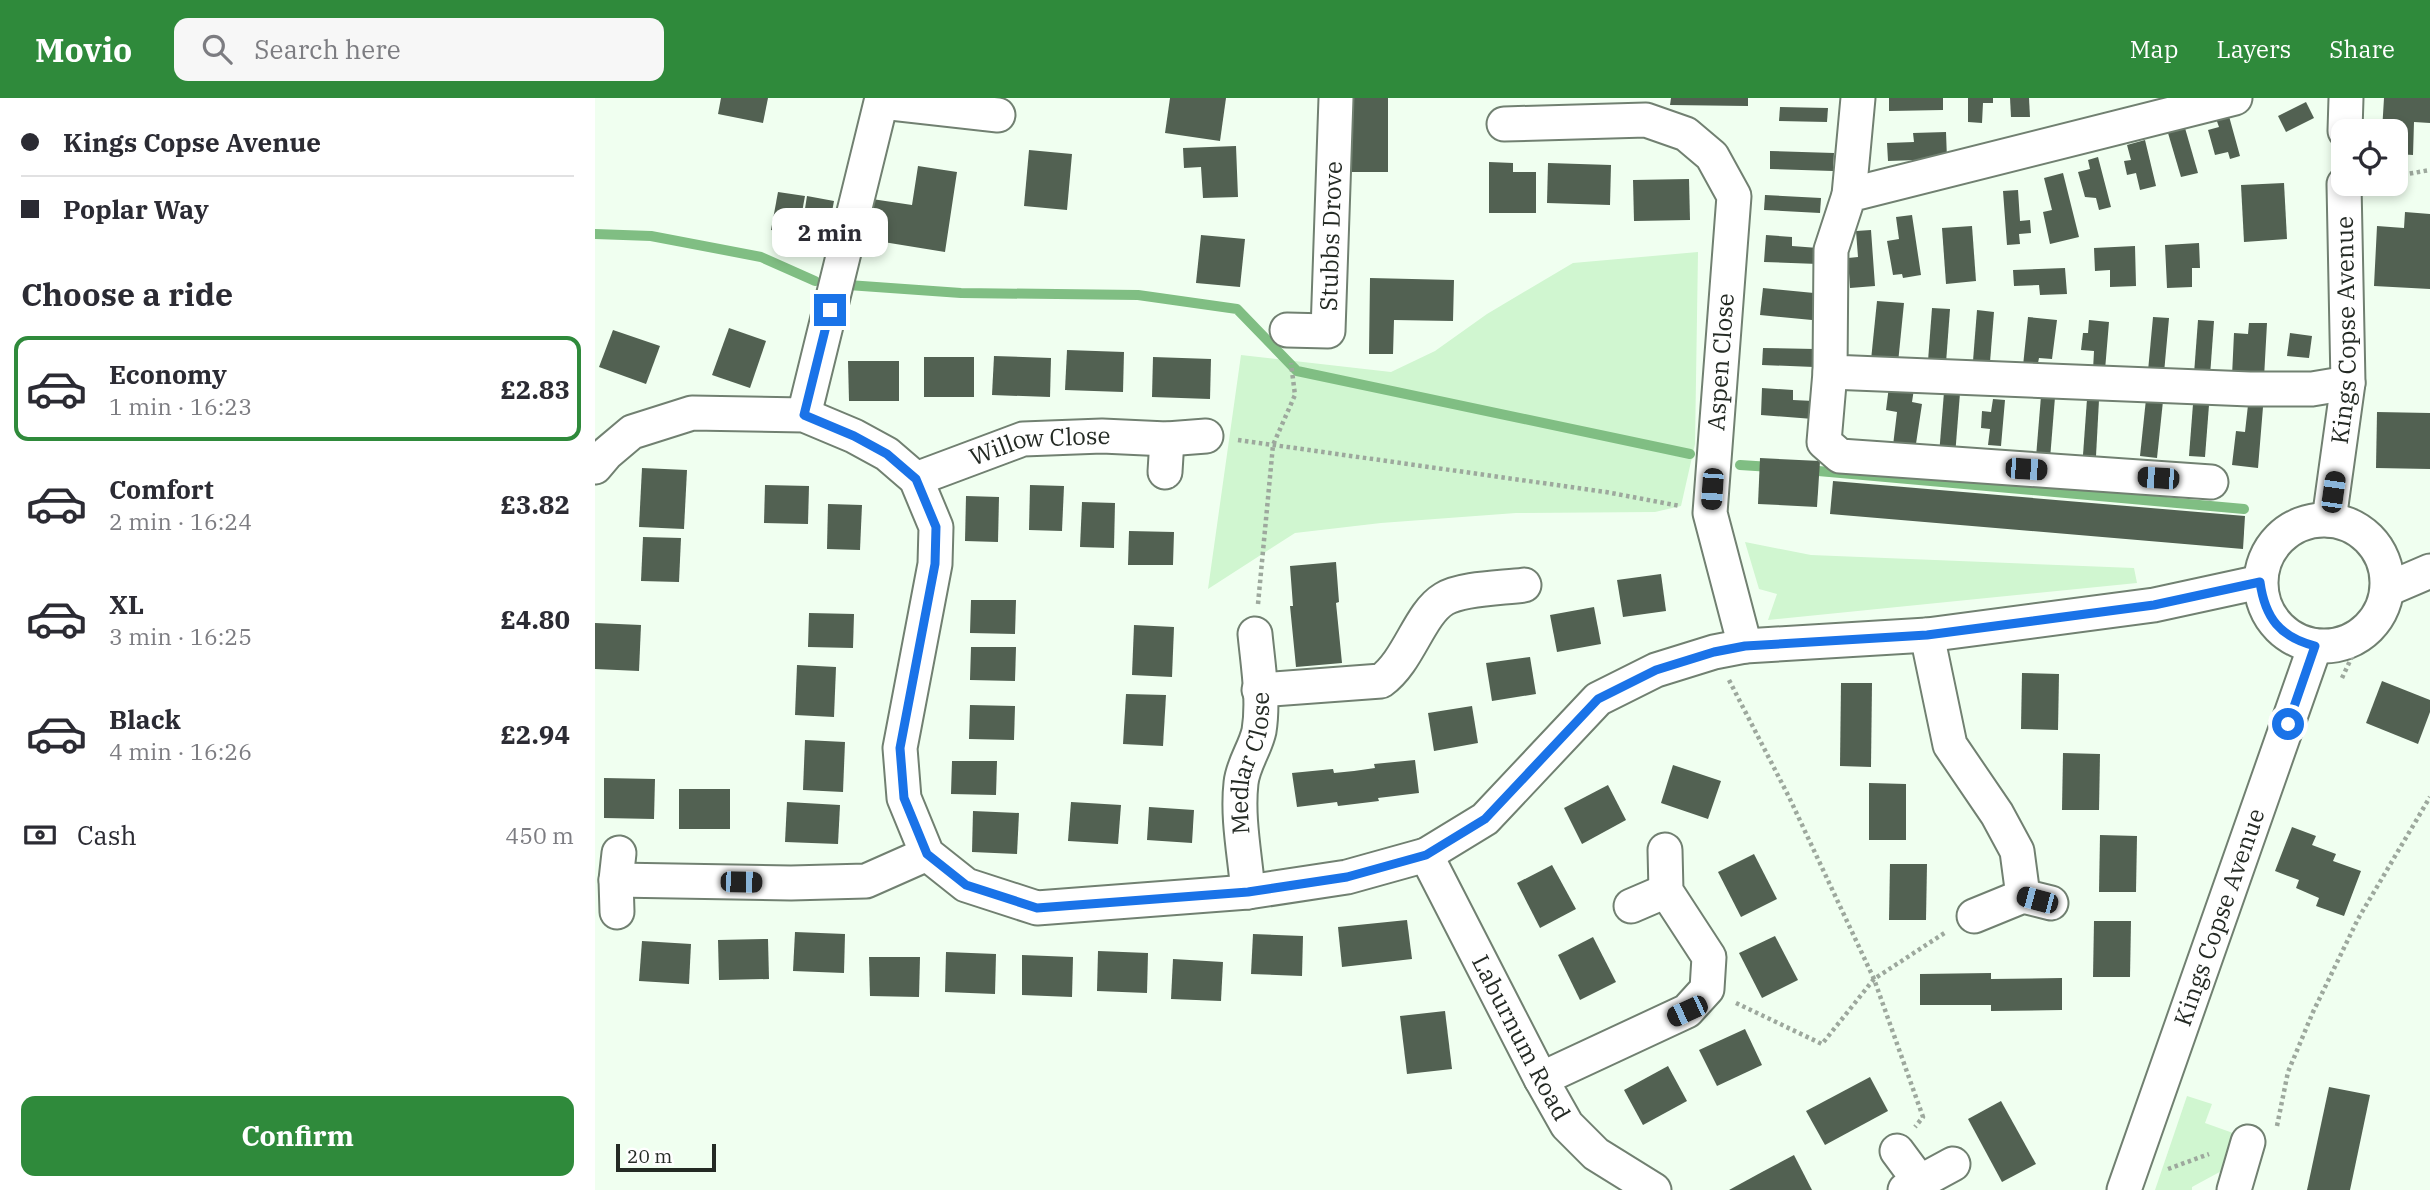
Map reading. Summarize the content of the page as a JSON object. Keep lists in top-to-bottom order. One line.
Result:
{"streets":{"street":["Stubbs Drove","Kings Copse Avenue","Aspen Close","Willow Close","Medlar Close","Laburnum Road"]},"scale_bar":"20 m","page":{"header":"Movio","search":"Search here","nav":["Map","Layers","Share"],"banner":["Kings Copse Avenue","Poplar Way"],"bubble":"2 min","heading":"Choose a ride","list":[{"name":"Economy","note":"1 min · 16:23","value":"£2.83"},{"name":"Comfort","note":"2 min · 16:24","value":"£3.82"},{"name":"XL","note":"3 min · 16:25","value":"£4.80"},{"name":"Black","note":"4 min · 16:26","value":"£2.94"}],"pay":["Cash","450 m"],"buttons":"Confirm","scale":"20 m"}}
